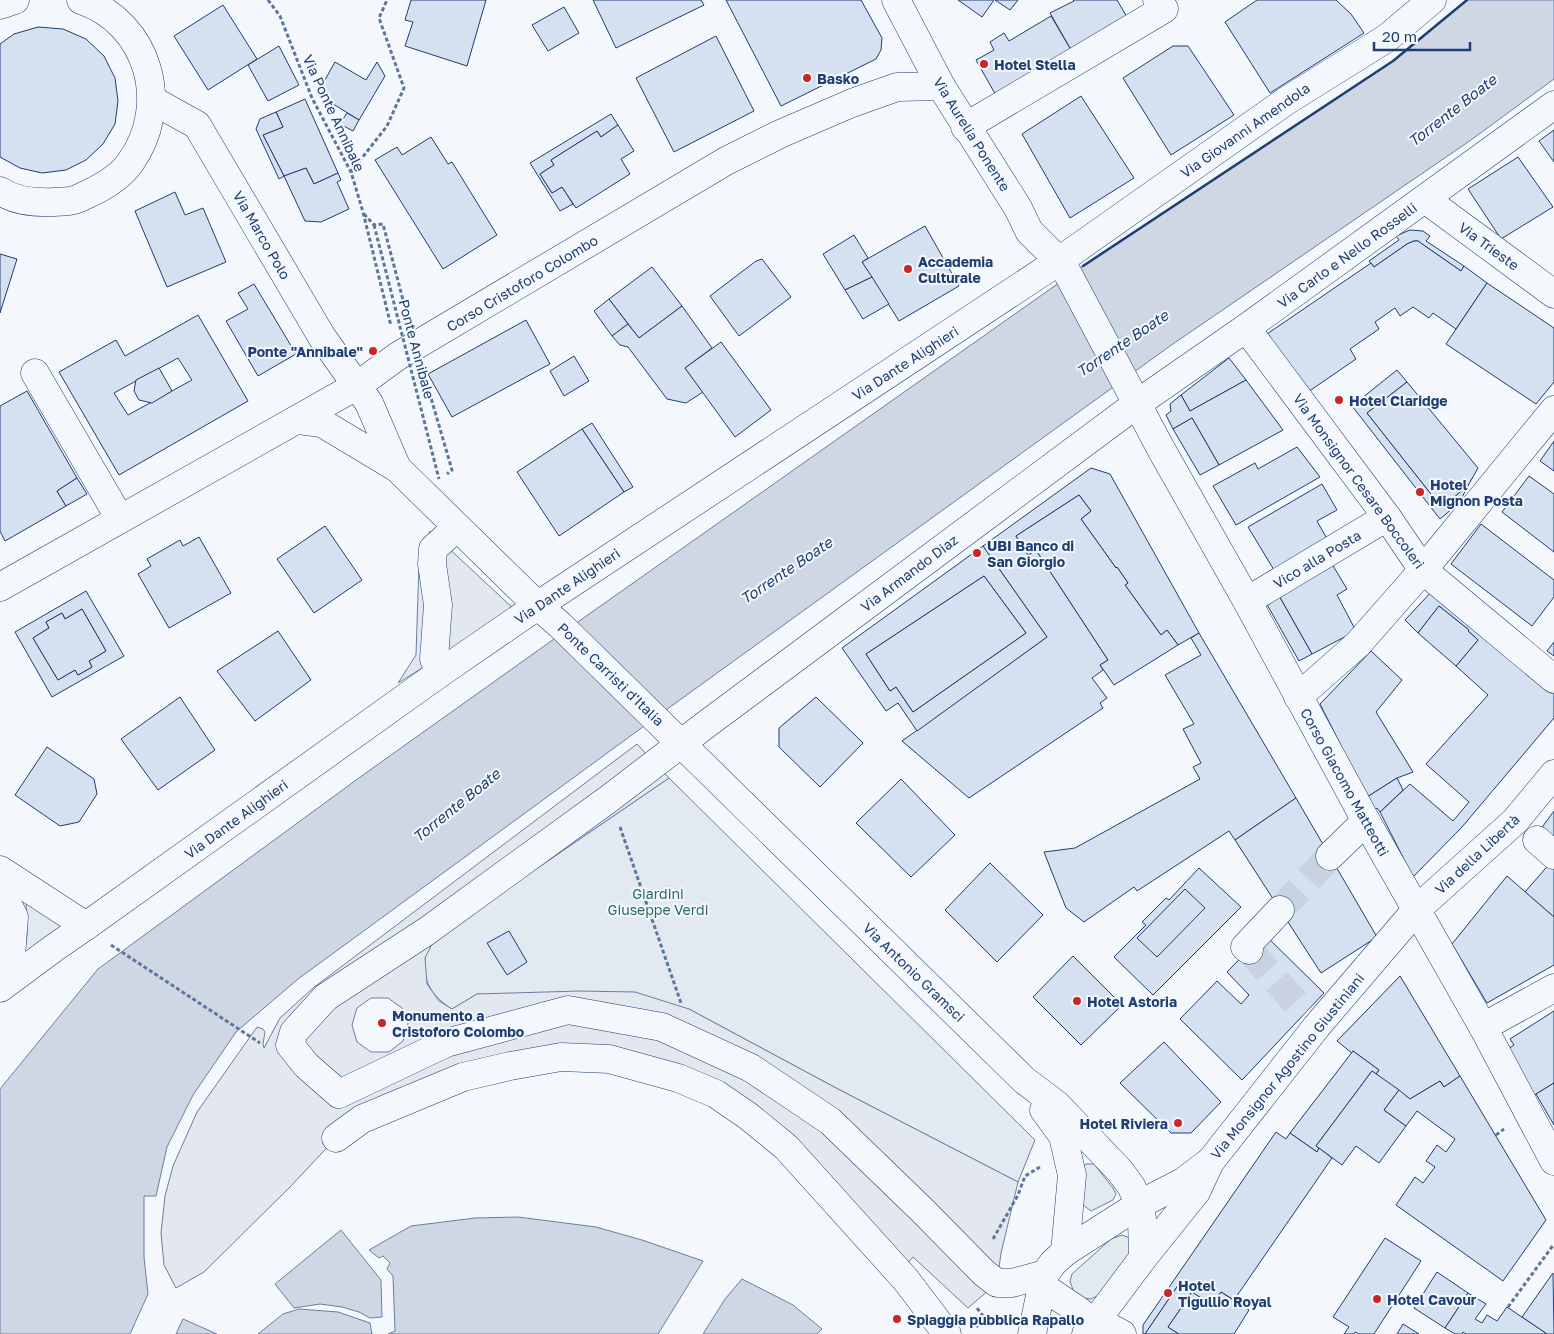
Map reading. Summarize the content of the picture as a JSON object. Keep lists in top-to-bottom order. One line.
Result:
{"streets":{"street":["Via Giovanni Amendola","Via Aurelia Ponente","Via Marco Polo","Via Trieste","Via Carlo e Nello Rosselli","Corso Cristoforo Colombo","Via Dante Alighieri","Via Monsignor Cesare Boccoleri","Vico alla Posta","Via Armando Diaz","Ponte Carristi d'Italia","Corso Giacomo Matteotti","Via della Libertà","Via Antonio Gramsci","Via Monsignor Agostino Giustiniani"],"path":["Via Ponte Annibale","Ponte Annibale"]},"crossings":[["Via Ponte Annibale","Corso Cristoforo Colombo"],["Via Giovanni Amendola","Via Aurelia Ponente"],["Via Giovanni Amendola","Via Dante Alighieri"],["Via Aurelia Ponente","Via Carlo e Nello Rosselli"],["Via Aurelia Ponente","Corso Cristoforo Colombo"],["Via Aurelia Ponente","Via Dante Alighieri"],["Via Aurelia Ponente","Via Armando Diaz"],["Via Aurelia Ponente","Corso Giacomo Matteotti"],["Via Marco Polo","Corso Cristoforo Colombo"],["Via Marco Polo","Ponte Carristi d'Italia"],["Via Trieste","Via Carlo e Nello Rosselli"],["Via Carlo e Nello Rosselli","Via Monsignor Cesare Boccoleri"],["Via Carlo e Nello Rosselli","Via Armando Diaz"],["Via Carlo e Nello Rosselli","Corso Giacomo Matteotti"],["Ponte Annibale","Ponte Carristi d'Italia"],["Via Dante Alighieri","Ponte Carristi d'Italia"],["Via Monsignor Cesare Boccoleri","Vico alla Posta"],["Vico alla Posta","Corso Giacomo Matteotti"],["Via Armando Diaz","Ponte Carristi d'Italia"],["Via Armando Diaz","Corso Giacomo Matteotti"],["Via Armando Diaz","Via Antonio Gramsci"],["Ponte Carristi d'Italia","Via Antonio Gramsci"],["Corso Giacomo Matteotti","Via della Libertà"],["Corso Giacomo Matteotti","Via Monsignor Agostino Giustiniani"],["Via della Libertà","Via Monsignor Agostino Giustiniani"]],"water":["Torrente Boate"],"parks":["Giardini Giuseppe Verdi"],"places":["Hotel Stella","Basko","Accademia Culturale","Ponte \"Annibale\"","Hotel Claridge","Hotel Mignon Posta","UBI Banco di San Giorgio","Hotel Astoria","Monumento a Cristoforo Colombo","Hotel Riviera","Hotel Tigullio Royal","Hotel Cavour","Spiaggia pubblica Rapallo"],"scale_bar":"20 m"}
